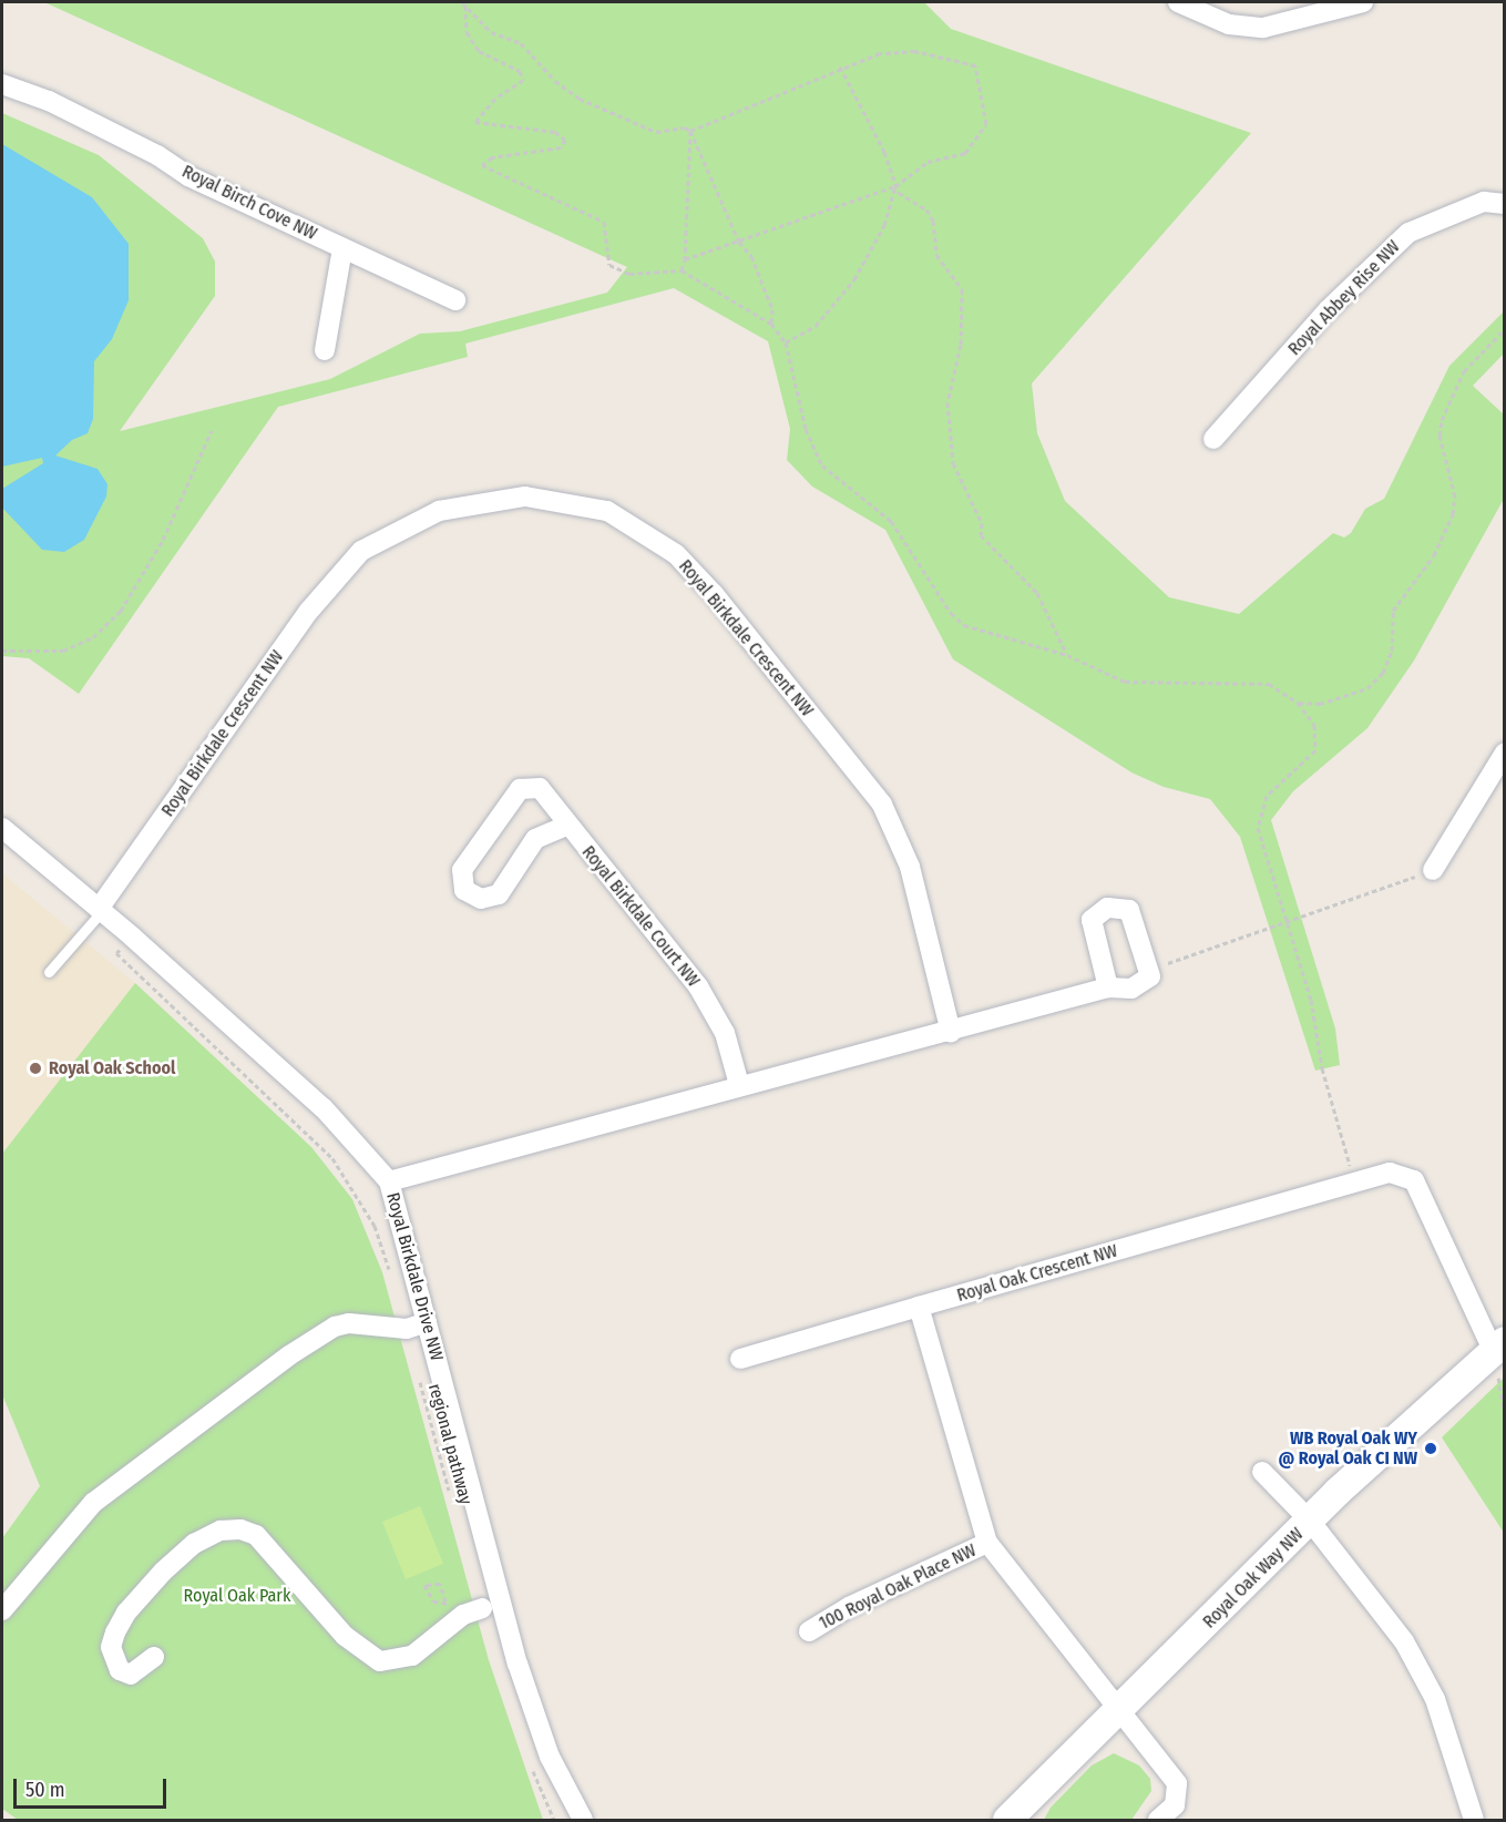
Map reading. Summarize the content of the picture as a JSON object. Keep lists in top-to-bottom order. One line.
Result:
{"streets":{"street":["Royal Birch Cove NW","Royal Abbey Rise NW","Royal Birkdale Crescent NW","Royal Birkdale Court NW","Royal Oak Crescent NW","Royal Birkdale Drive NW","Royal Oak Way NW","100 Royal Oak Place NW"],"path":["regional pathway"]},"crossings":[["Royal Birkdale Crescent NW","Royal Birkdale Drive NW"],["Royal Oak Crescent NW","Royal Oak Way NW"]],"parks":["Royal Oak Park"],"places":["Royal Oak School","WB Royal Oak WY @ Royal Oak CI NW"],"scale_bar":"50 m"}
